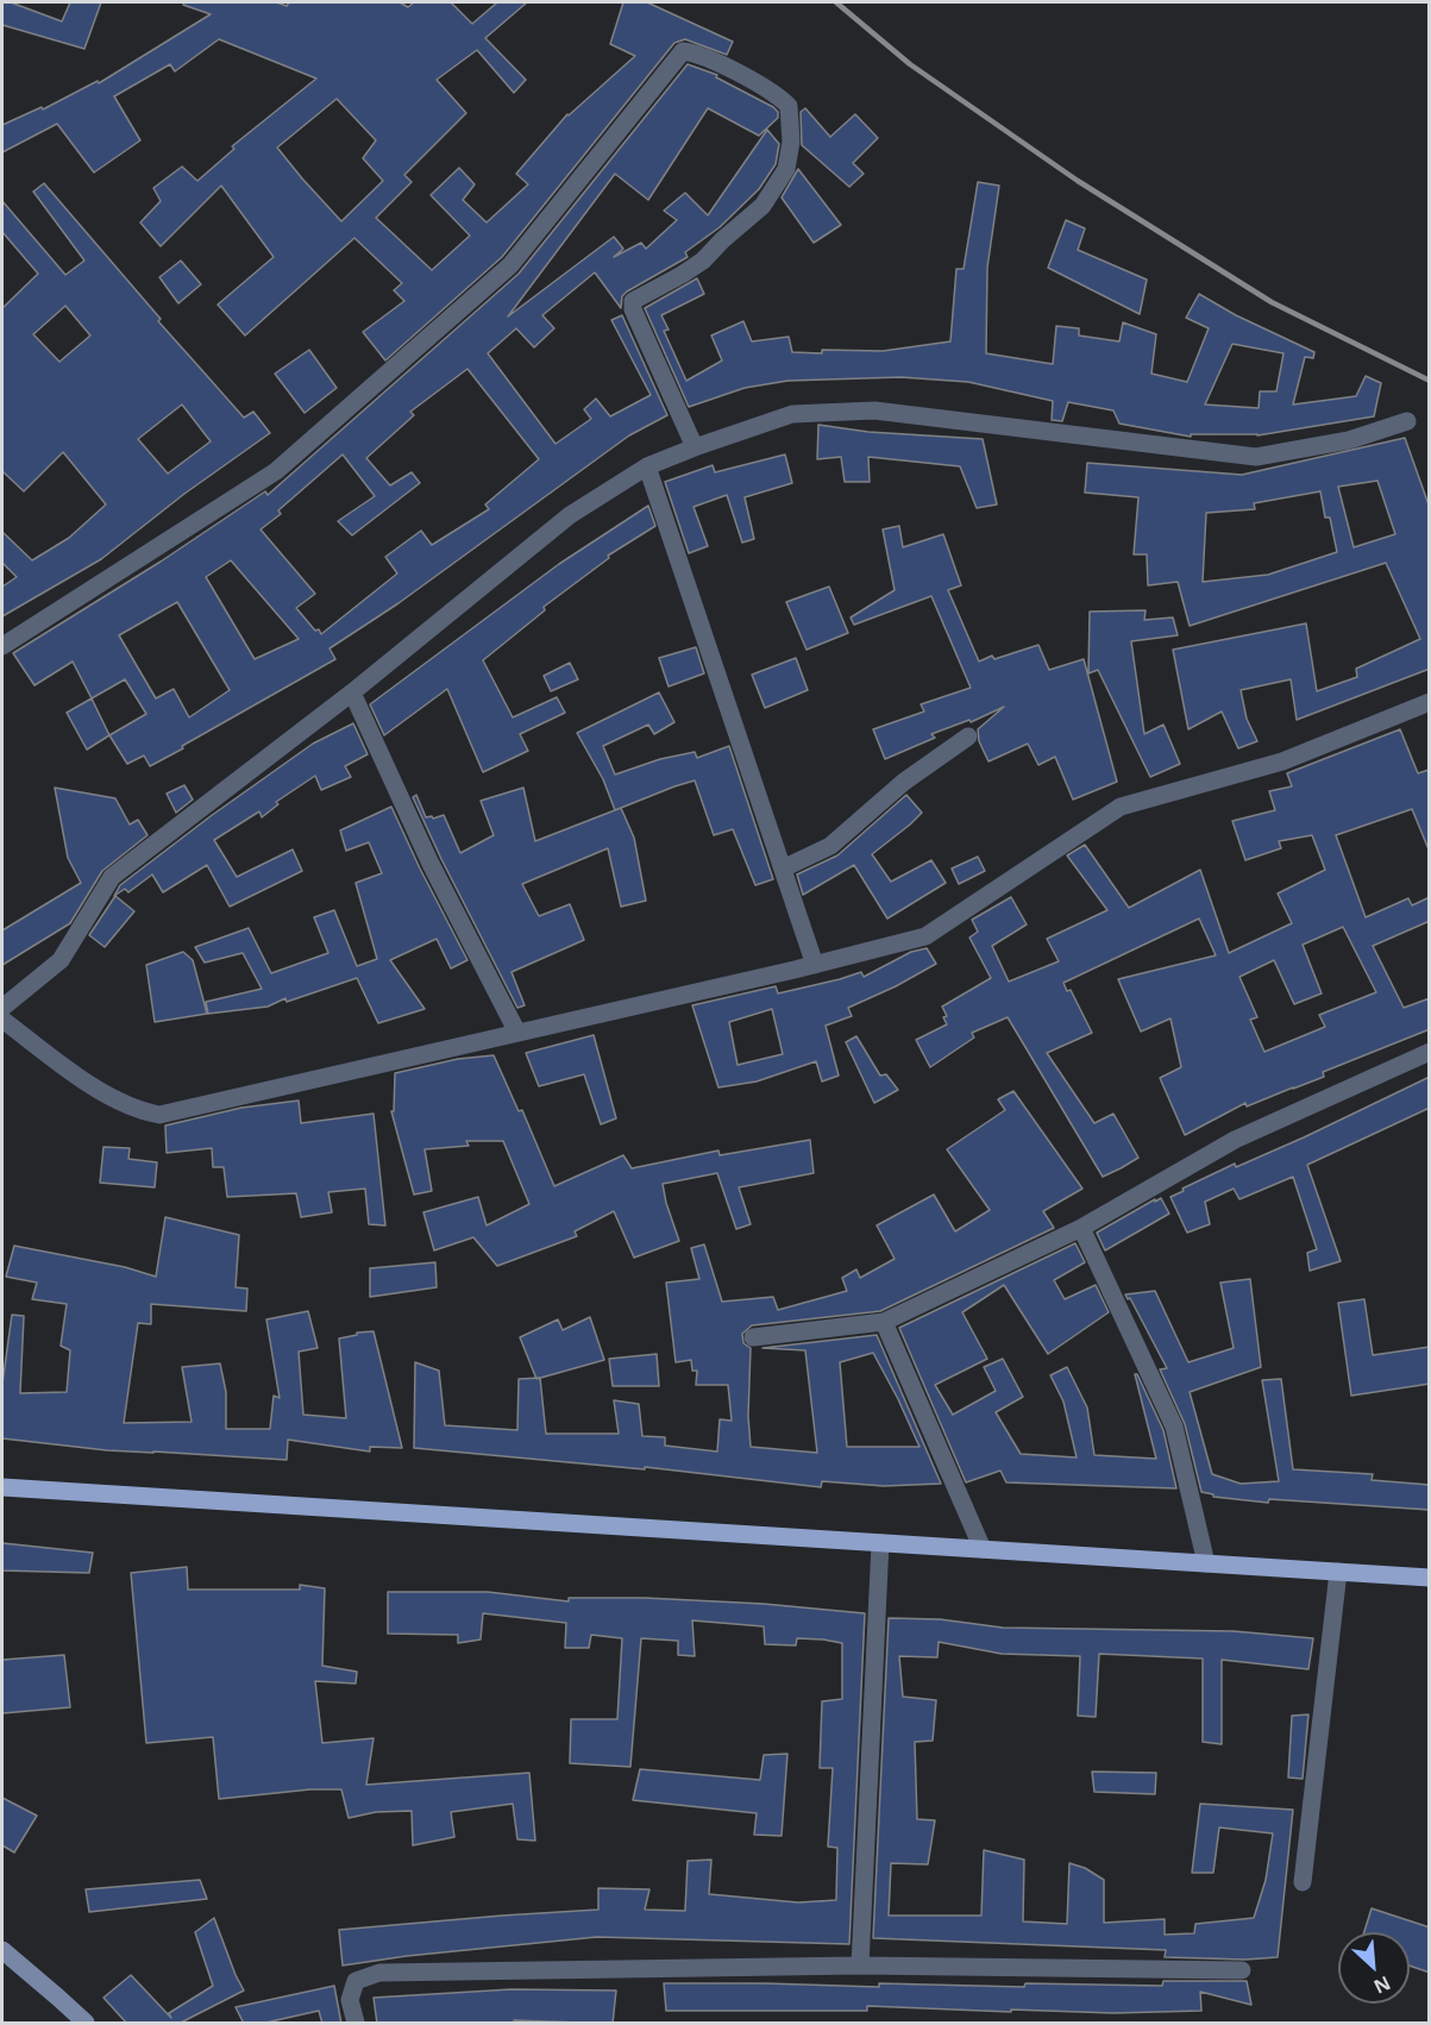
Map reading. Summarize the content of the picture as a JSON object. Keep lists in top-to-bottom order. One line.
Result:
{"north":"bottom right"}
